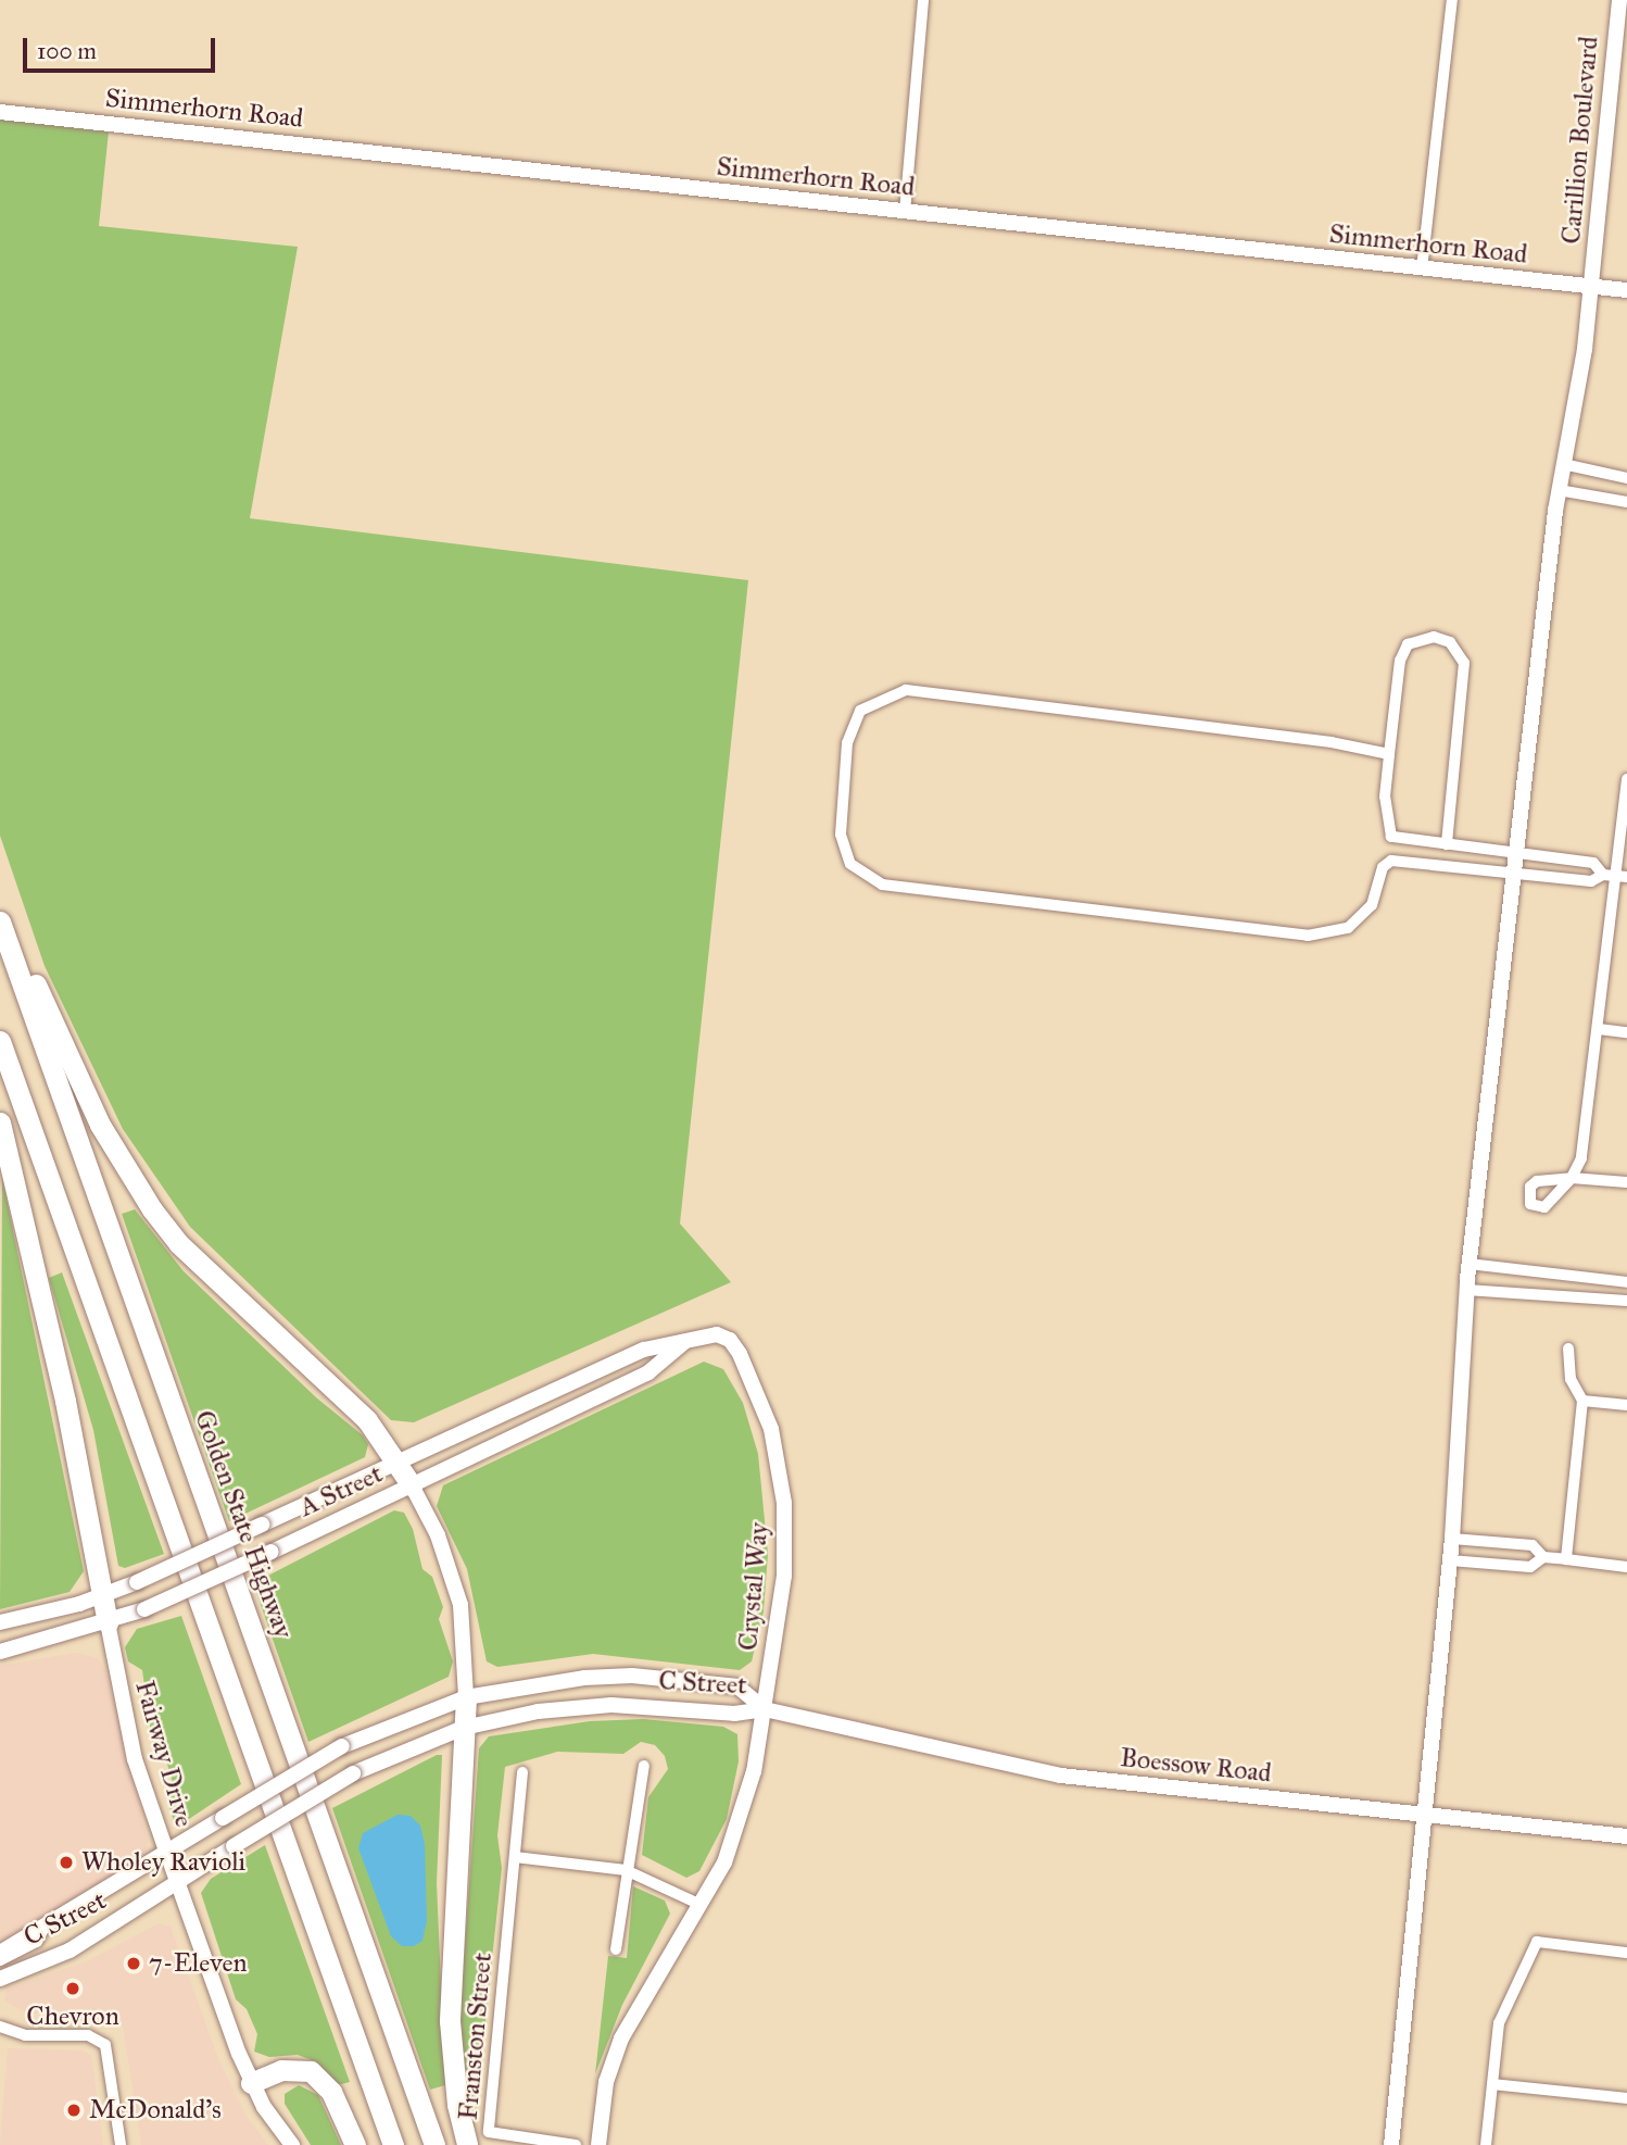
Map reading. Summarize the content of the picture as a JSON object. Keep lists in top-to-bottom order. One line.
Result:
{"streets":{"highway":["Golden State Highway"],"street":["Simmerhorn Road","Carillion Boulevard","A Street","Crystal Way","C Street","Fairway Drive","Boessow Road","Franston Street"]},"crossings":[["Simmerhorn Road","Carillion Boulevard"],["Carillion Boulevard","Boessow Road"],["A Street","Crystal Way"],["A Street","Fairway Drive"],["Crystal Way","C Street"],["Crystal Way","Boessow Road"],["C Street","Fairway Drive"],["C Street","Boessow Road"]],"places":["Wholey Ravioli","7-Eleven","Chevron","McDonald's"],"scale_bar":"100 m"}
